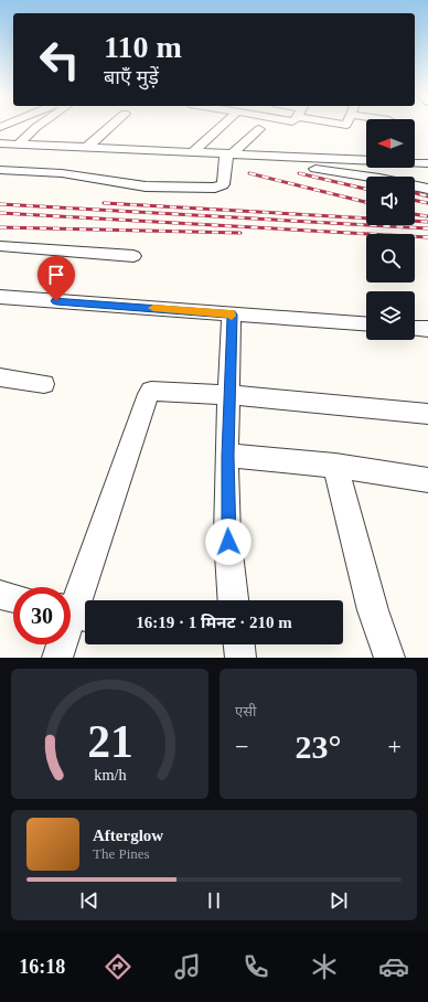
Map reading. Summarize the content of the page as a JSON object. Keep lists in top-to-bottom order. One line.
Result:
{"north":"left","page":{"turn":["110 m","बाएँ मुड़ें"],"limit":"30","trip":"16:19 · 1 मिनट · 210 m","tile":"एसी","heat":["−","23°","+"],"song":["Afterglow","The Pines"],"tabs":"16:18","gauge":["21","km/h"]}}
